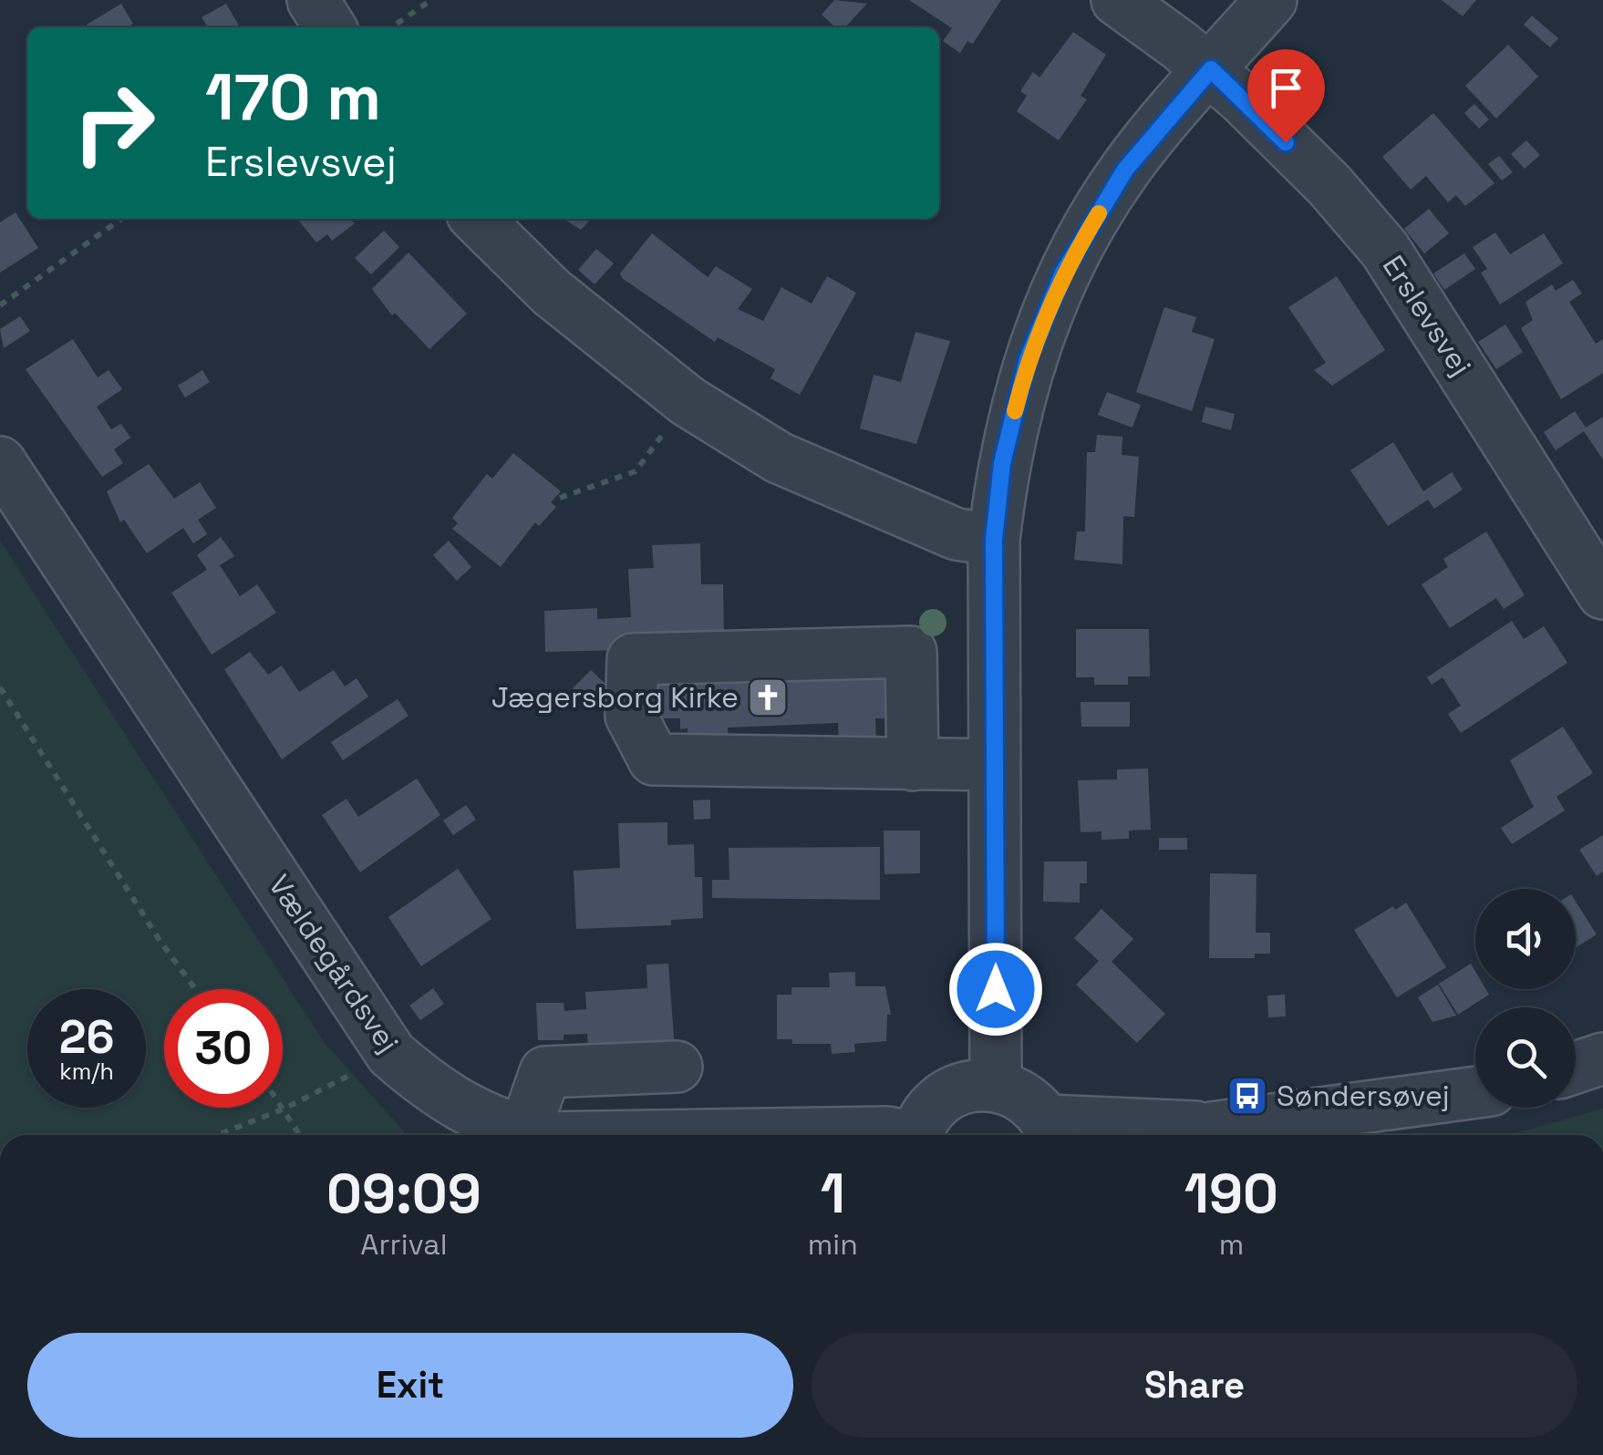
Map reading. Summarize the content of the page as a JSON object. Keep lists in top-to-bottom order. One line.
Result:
{"streets":{"street":["Erslevsvej","Vældegårdsvej"]},"places":{"church":["Jægersborg Kirke"],"bus stop":["Søndersøvej"]},"page":{"turn":["170 m","Erslevsvej"],"speed":"26 km/h","limit":"30","eta":["09:09","Arrival","1","min","190","m"],"buttons":["Exit","Share"]}}
